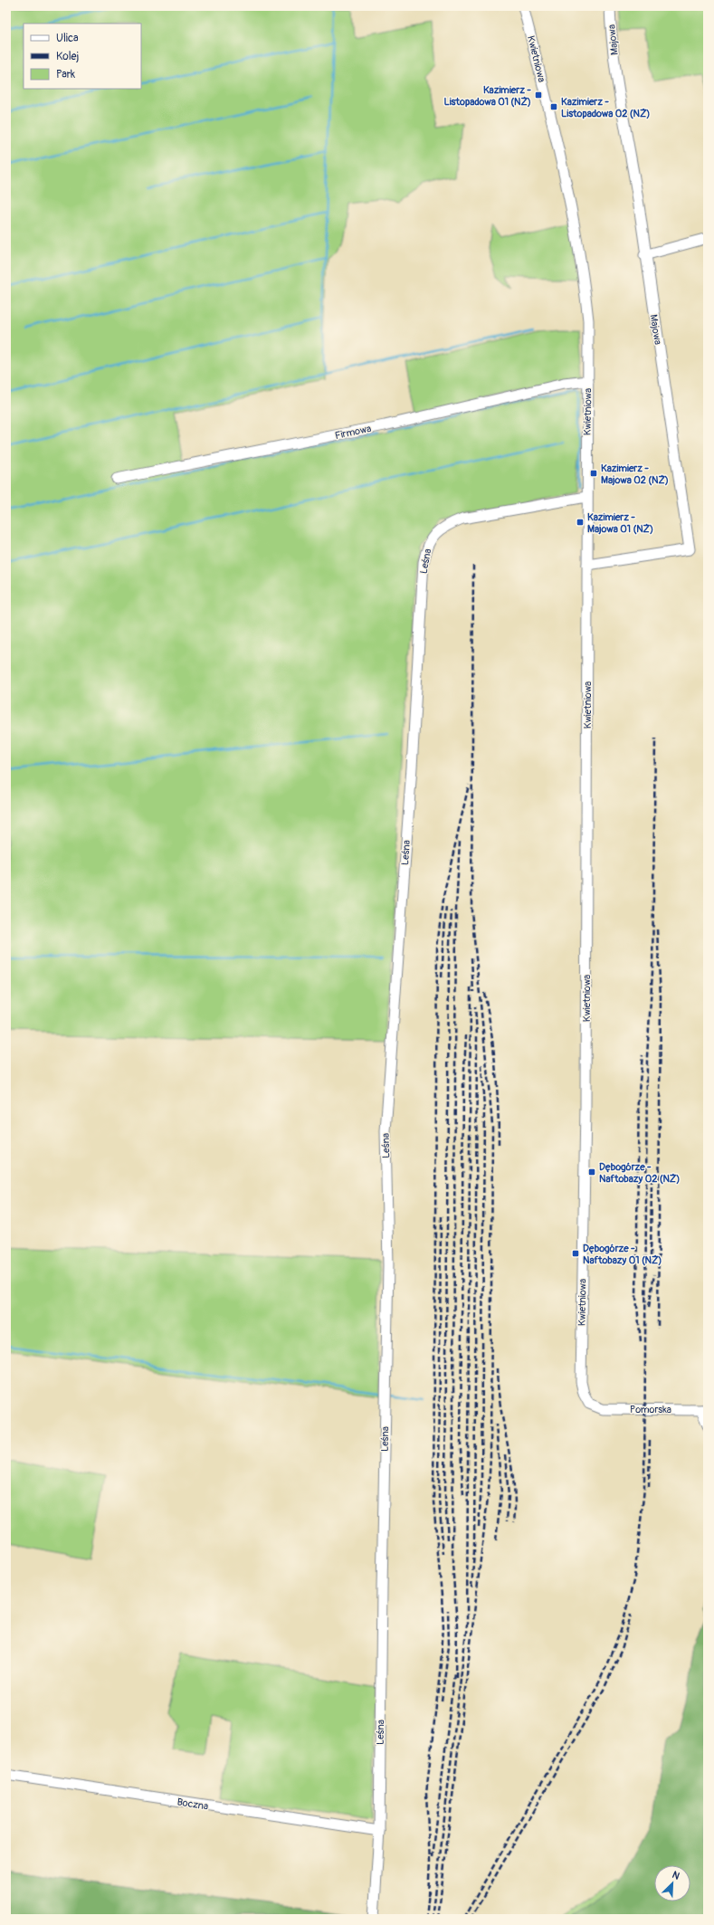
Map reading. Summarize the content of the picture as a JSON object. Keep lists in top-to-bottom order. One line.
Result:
{"streets":{"street":["Majowa","Kwietniowa","Firmowa","Leśna","Pomorska","Boczna"]},"crossings":[["Majowa","Kwietniowa"],["Kwietniowa","Firmowa"],["Kwietniowa","Leśna"],["Kwietniowa","Pomorska"],["Leśna","Boczna"]],"places":{"transit":["Kazimierz - Listopadowa 01 (NŻ)","Kazimierz - Listopadowa 02 (NŻ)","Kazimierz - Majowa 02 (NŻ)","Kazimierz - Majowa 01 (NŻ)","Dębogórze - Naftobazy 02 (NŻ)","Dębogórze - Naftobazy 01 (NŻ)"]},"legend":["Ulica","Kolej","Park"],"north":"top right"}
